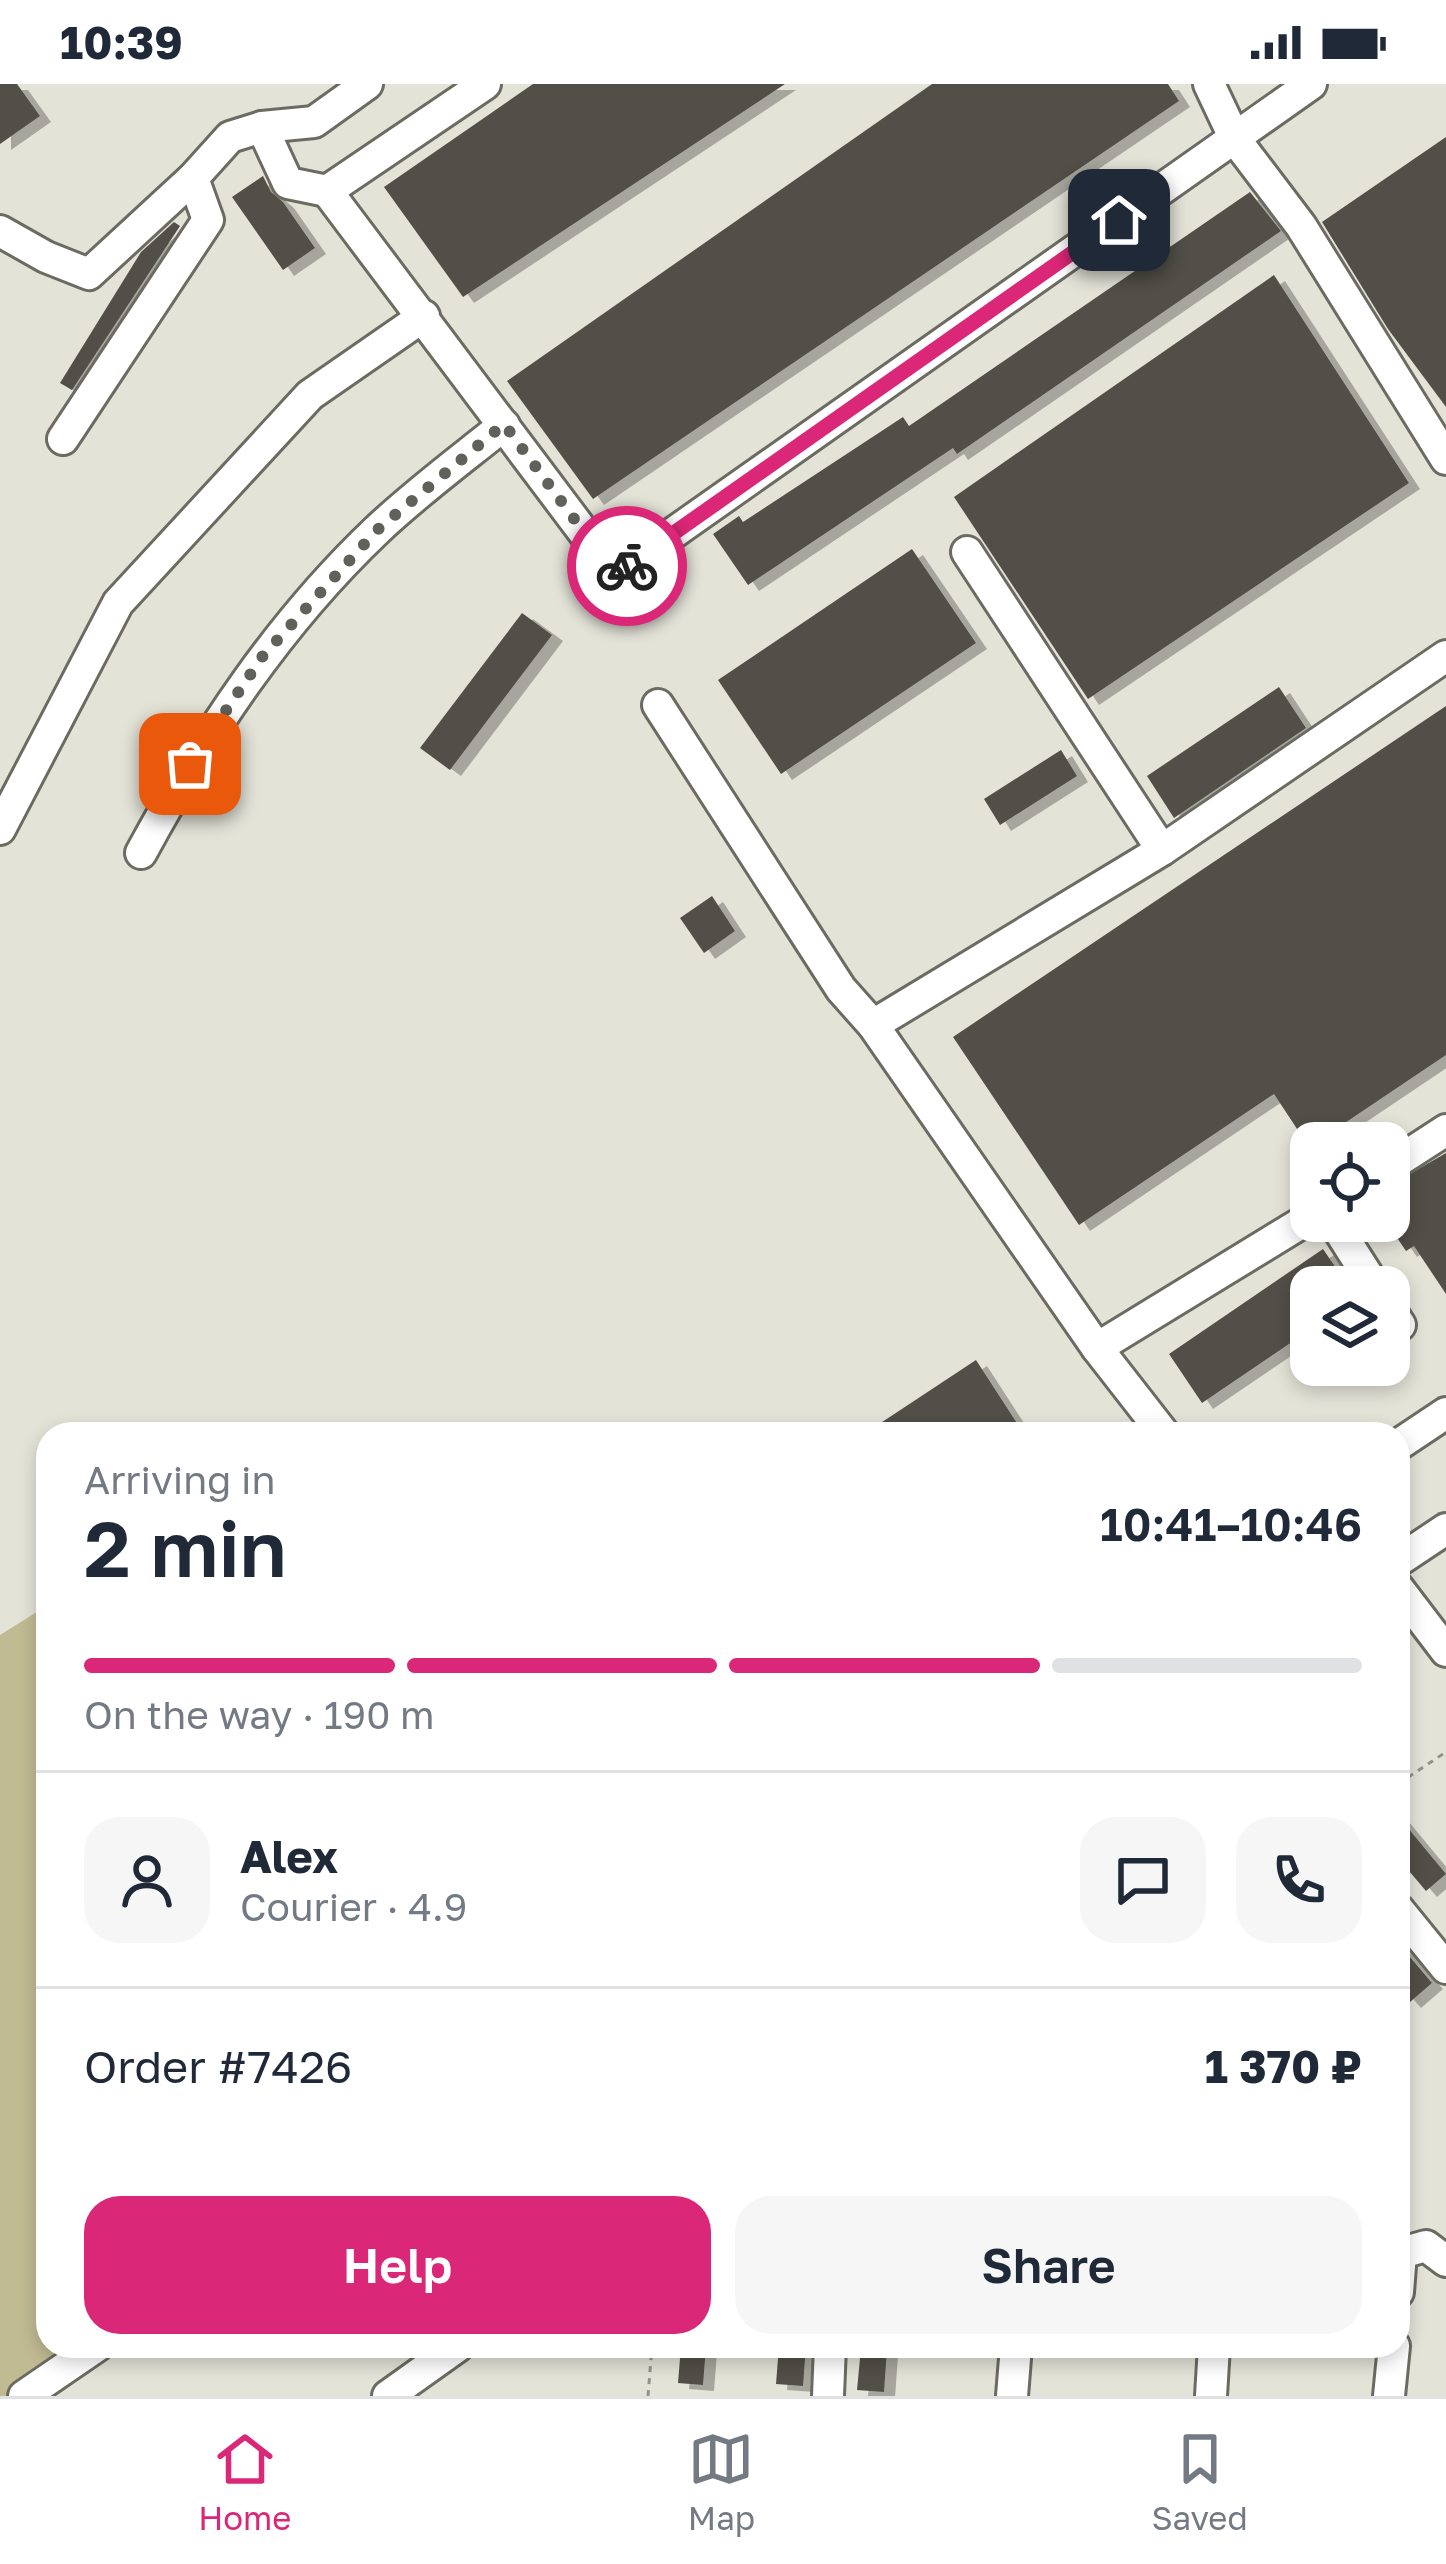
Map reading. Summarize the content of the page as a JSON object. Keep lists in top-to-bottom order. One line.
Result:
{"page":{"status":"10:39","heading":["2 min","Arriving in","10:41–10:46"],"panel":["Alex","Courier · 4.9","Order #7426","1 370 ₽"],"bar":"On the way · 190 m","buttons":["Help","Share"],"tabs":["Home","Map","Saved"]}}
